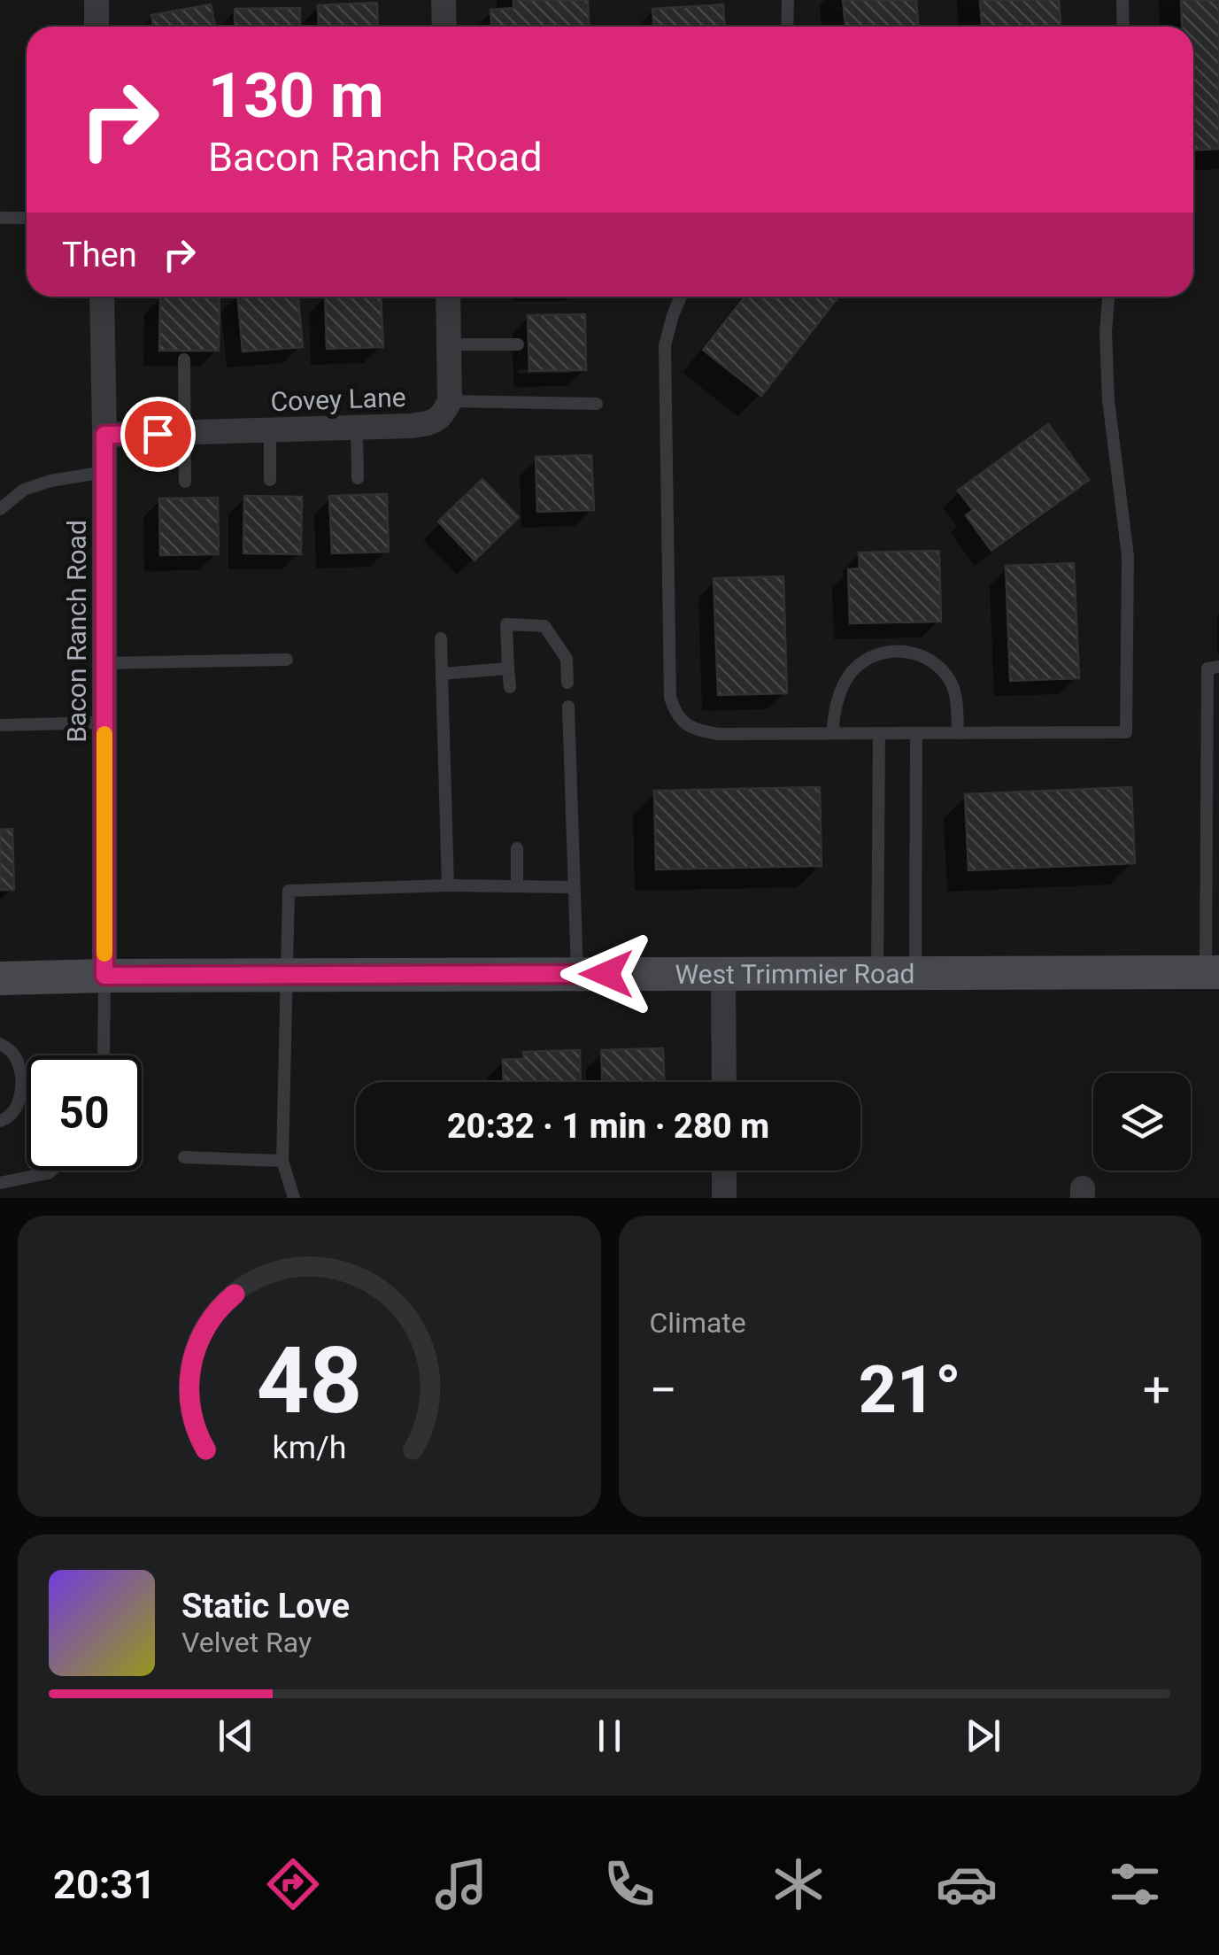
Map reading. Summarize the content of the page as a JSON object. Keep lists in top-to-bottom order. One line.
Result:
{"streets":{"main road":["West Trimmier Road"],"street":["Covey Lane","Bacon Ranch Road"]},"crossings":[["Covey Lane","Bacon Ranch Road"],["Bacon Ranch Road","West Trimmier Road"]],"page":{"turn":["130 m","Bacon Ranch Road"],"then":"Then","limit":"50","trip":"20:32 · 1 min · 280 m","tile":"Climate","heat":["−","21°","+"],"song":["Static Love","Velvet Ray"],"tabs":"20:31","gauge":["48","km/h"]}}
